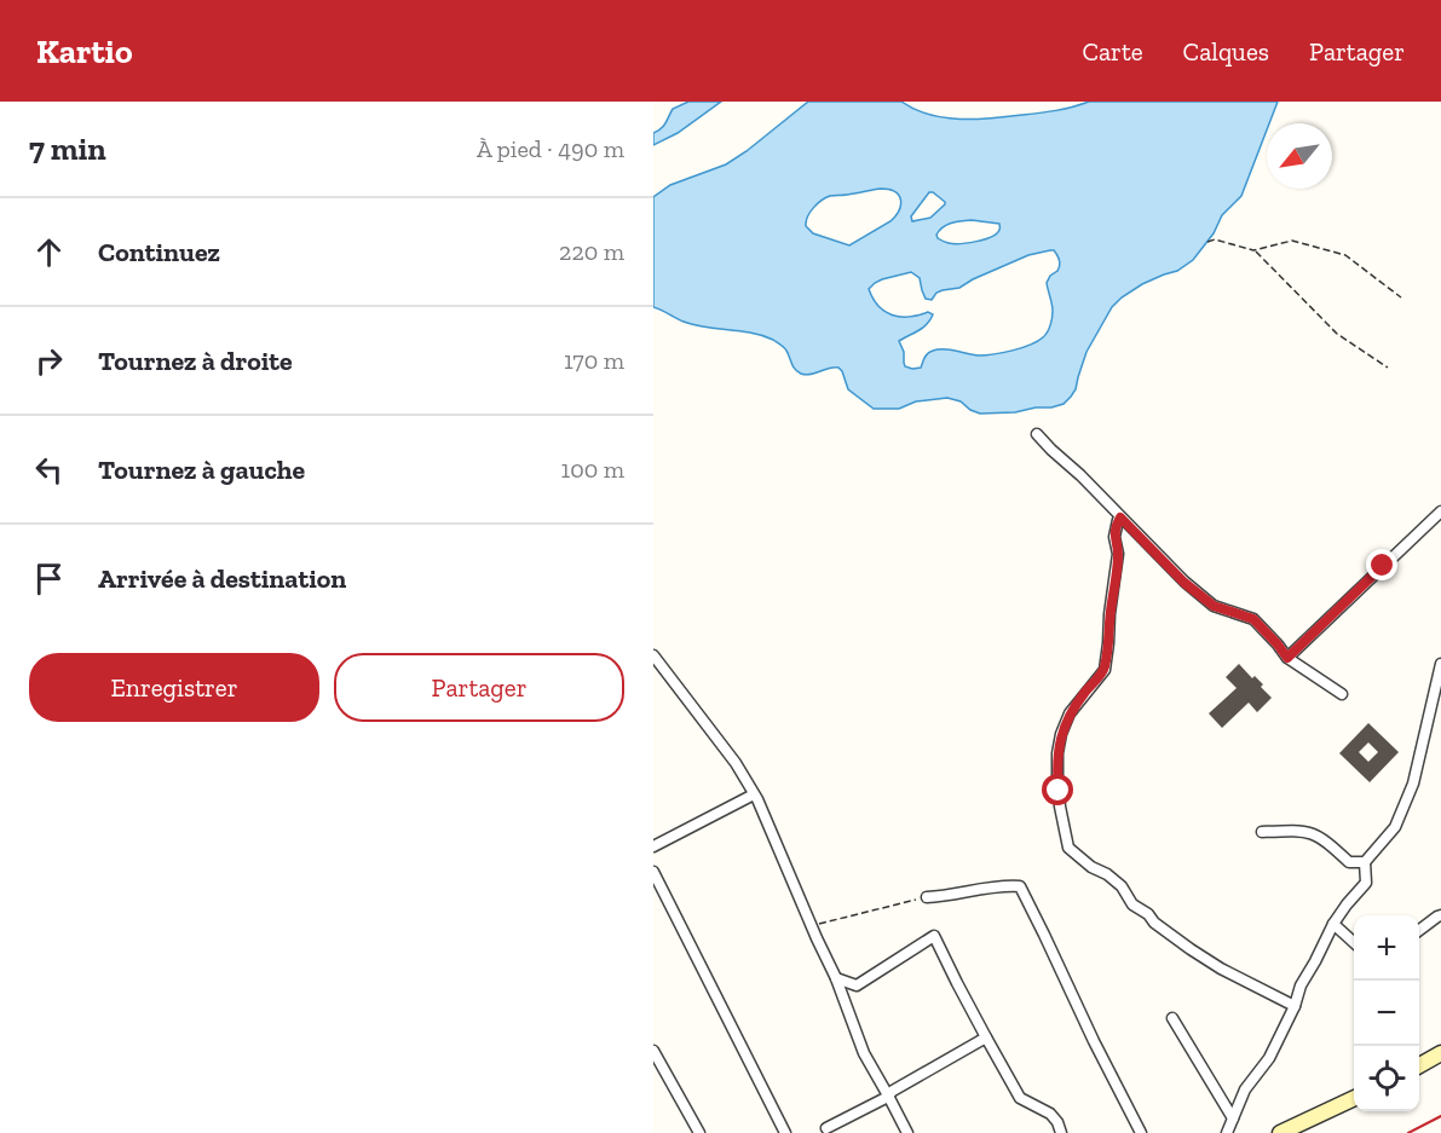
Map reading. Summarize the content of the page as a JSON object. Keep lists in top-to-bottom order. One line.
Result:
{"north":"bottom left","page":{"header":"Kartio","nav":["Carte","Calques","Partager"],"heading":["7 min","À pied · 490 m"],"list":[["Continuez","220 m"],["Tournez à droite","170 m"],["Tournez à gauche","100 m"],"Arrivée à destination"],"buttons":["Enregistrer","Partager"],"map_buttons":["+","−"]}}
